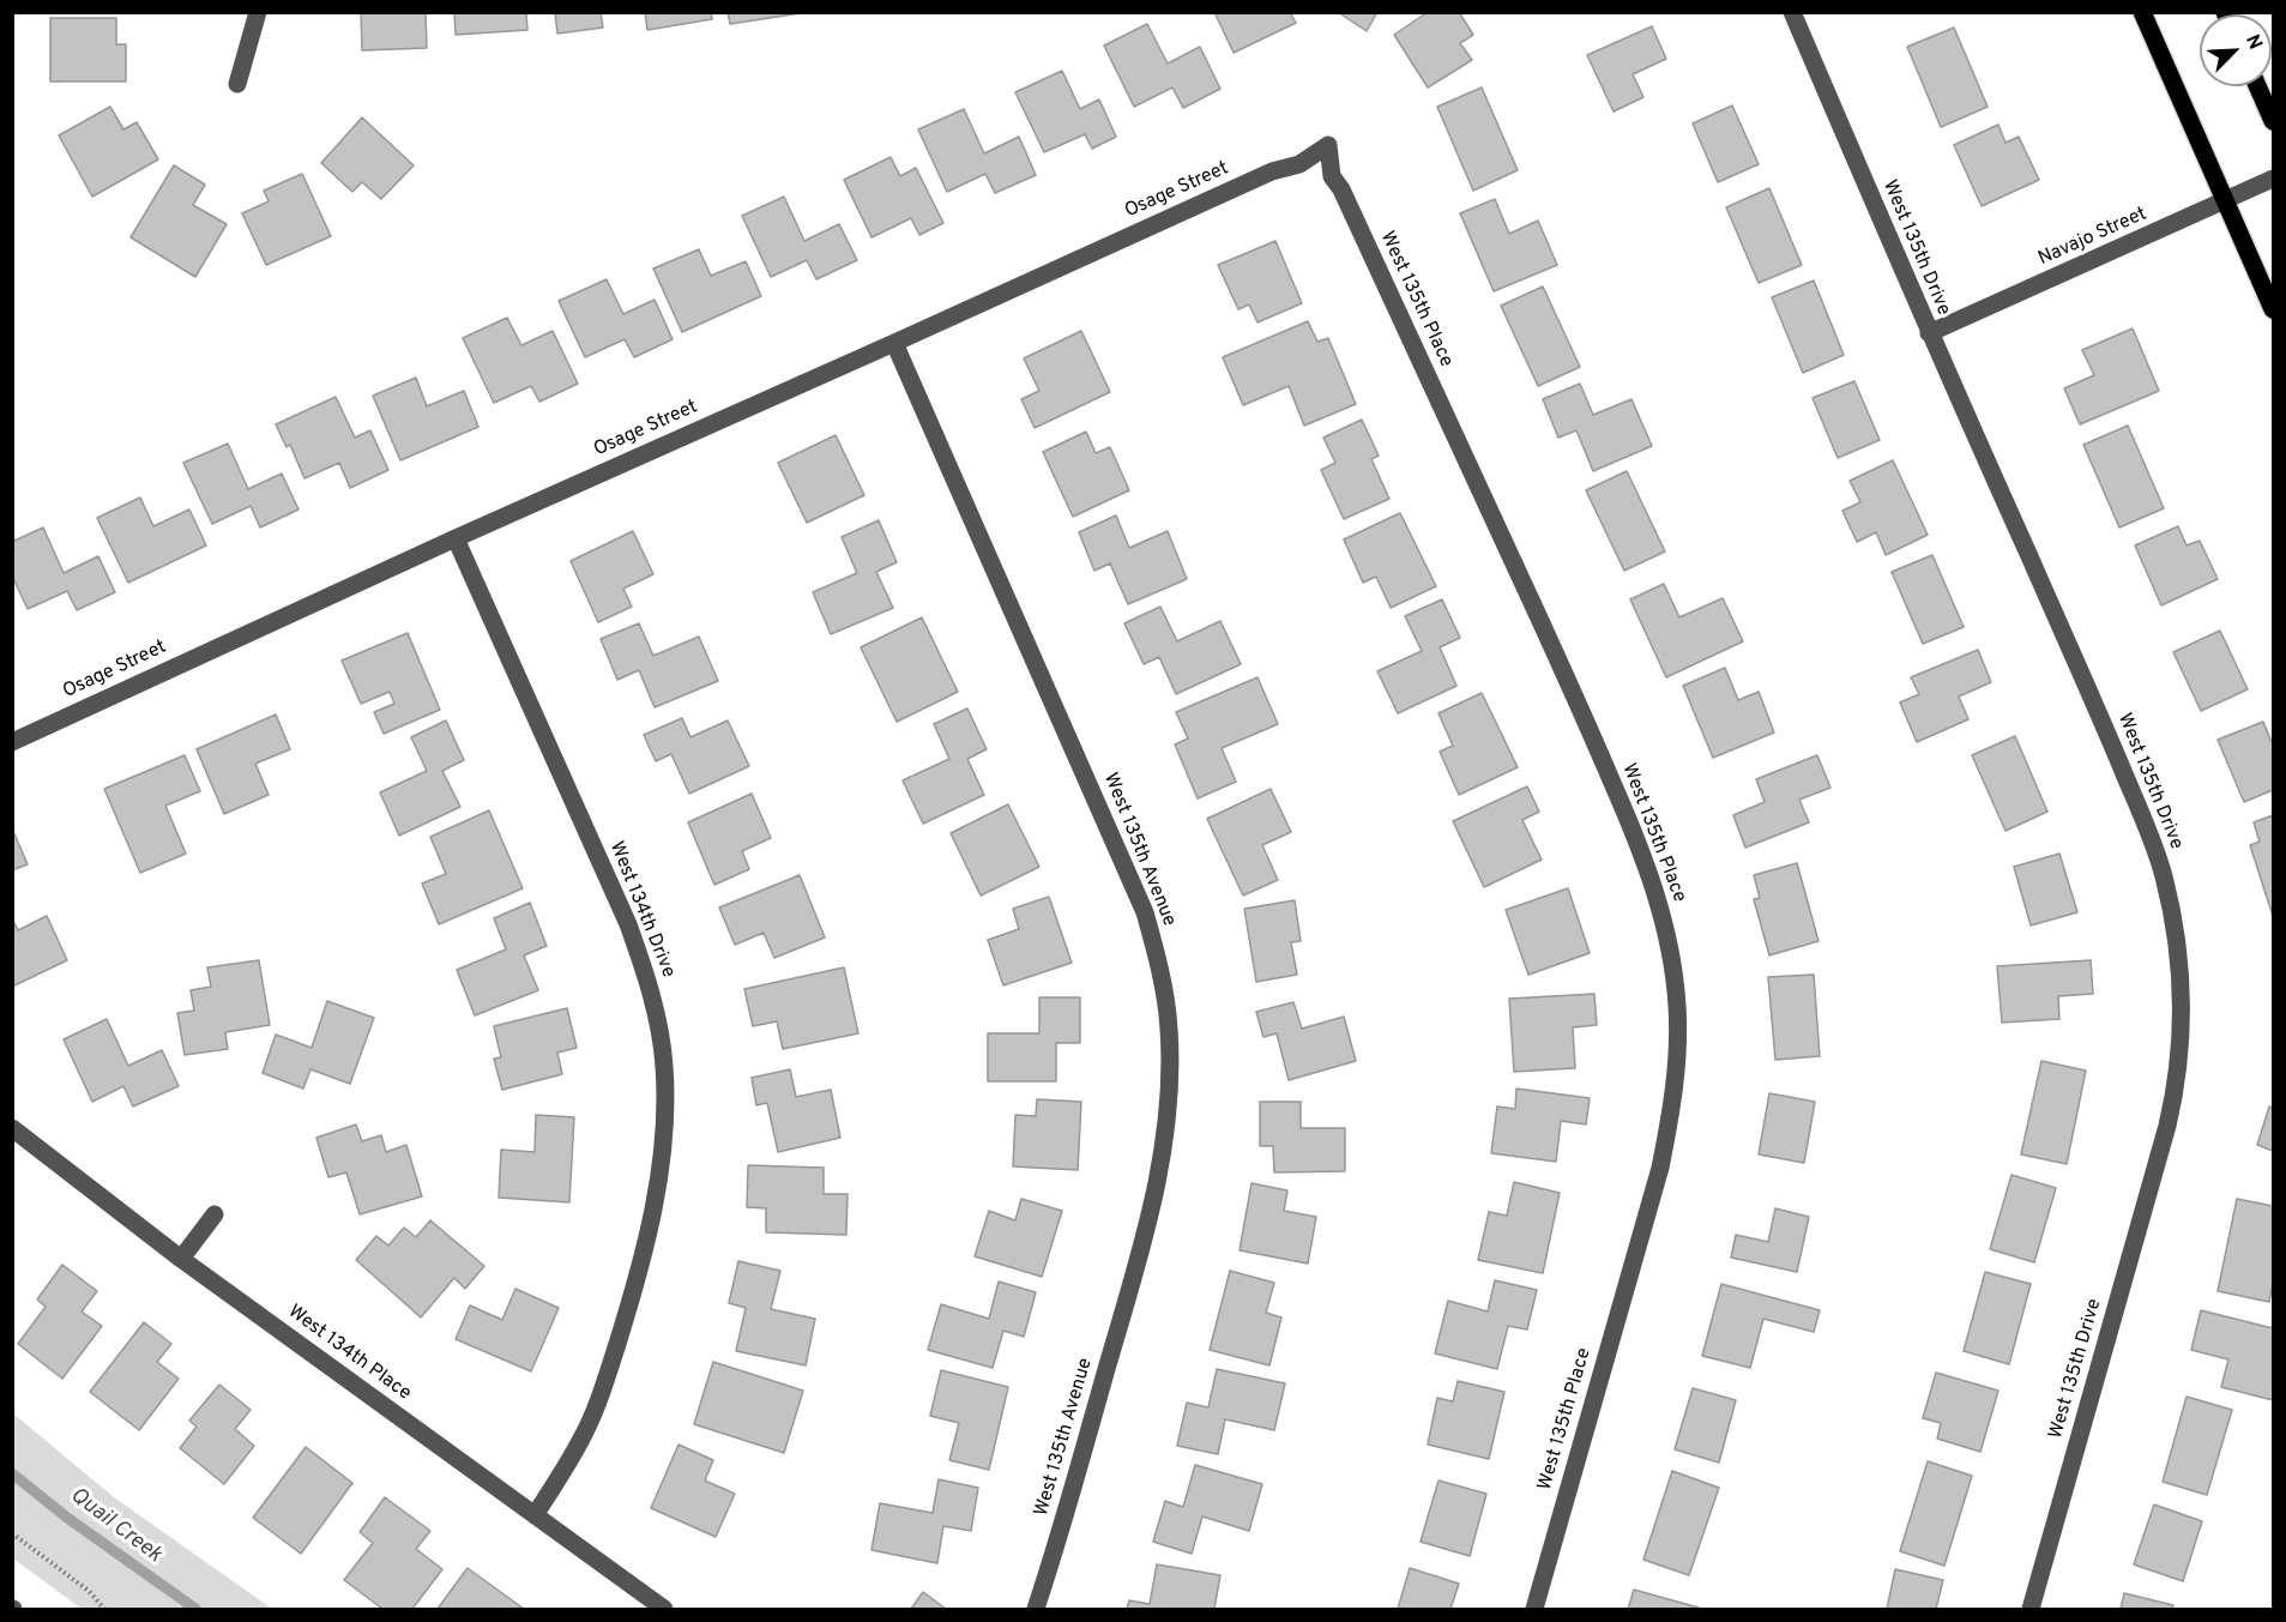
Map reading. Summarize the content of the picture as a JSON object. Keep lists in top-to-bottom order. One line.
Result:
{"streets":{"street":["Osage Street","Navajo Street","West 135th Drive","West 135th Place","West 135th Avenue","West 134th Drive","West 134th Place"]},"crossings":[["Osage Street","West 135th Place"],["Osage Street","West 135th Avenue"],["Osage Street","West 134th Drive"],["Navajo Street","West 135th Drive"],["West 134th Drive","West 134th Place"]],"water":["Quail Creek"],"north":"top right"}
